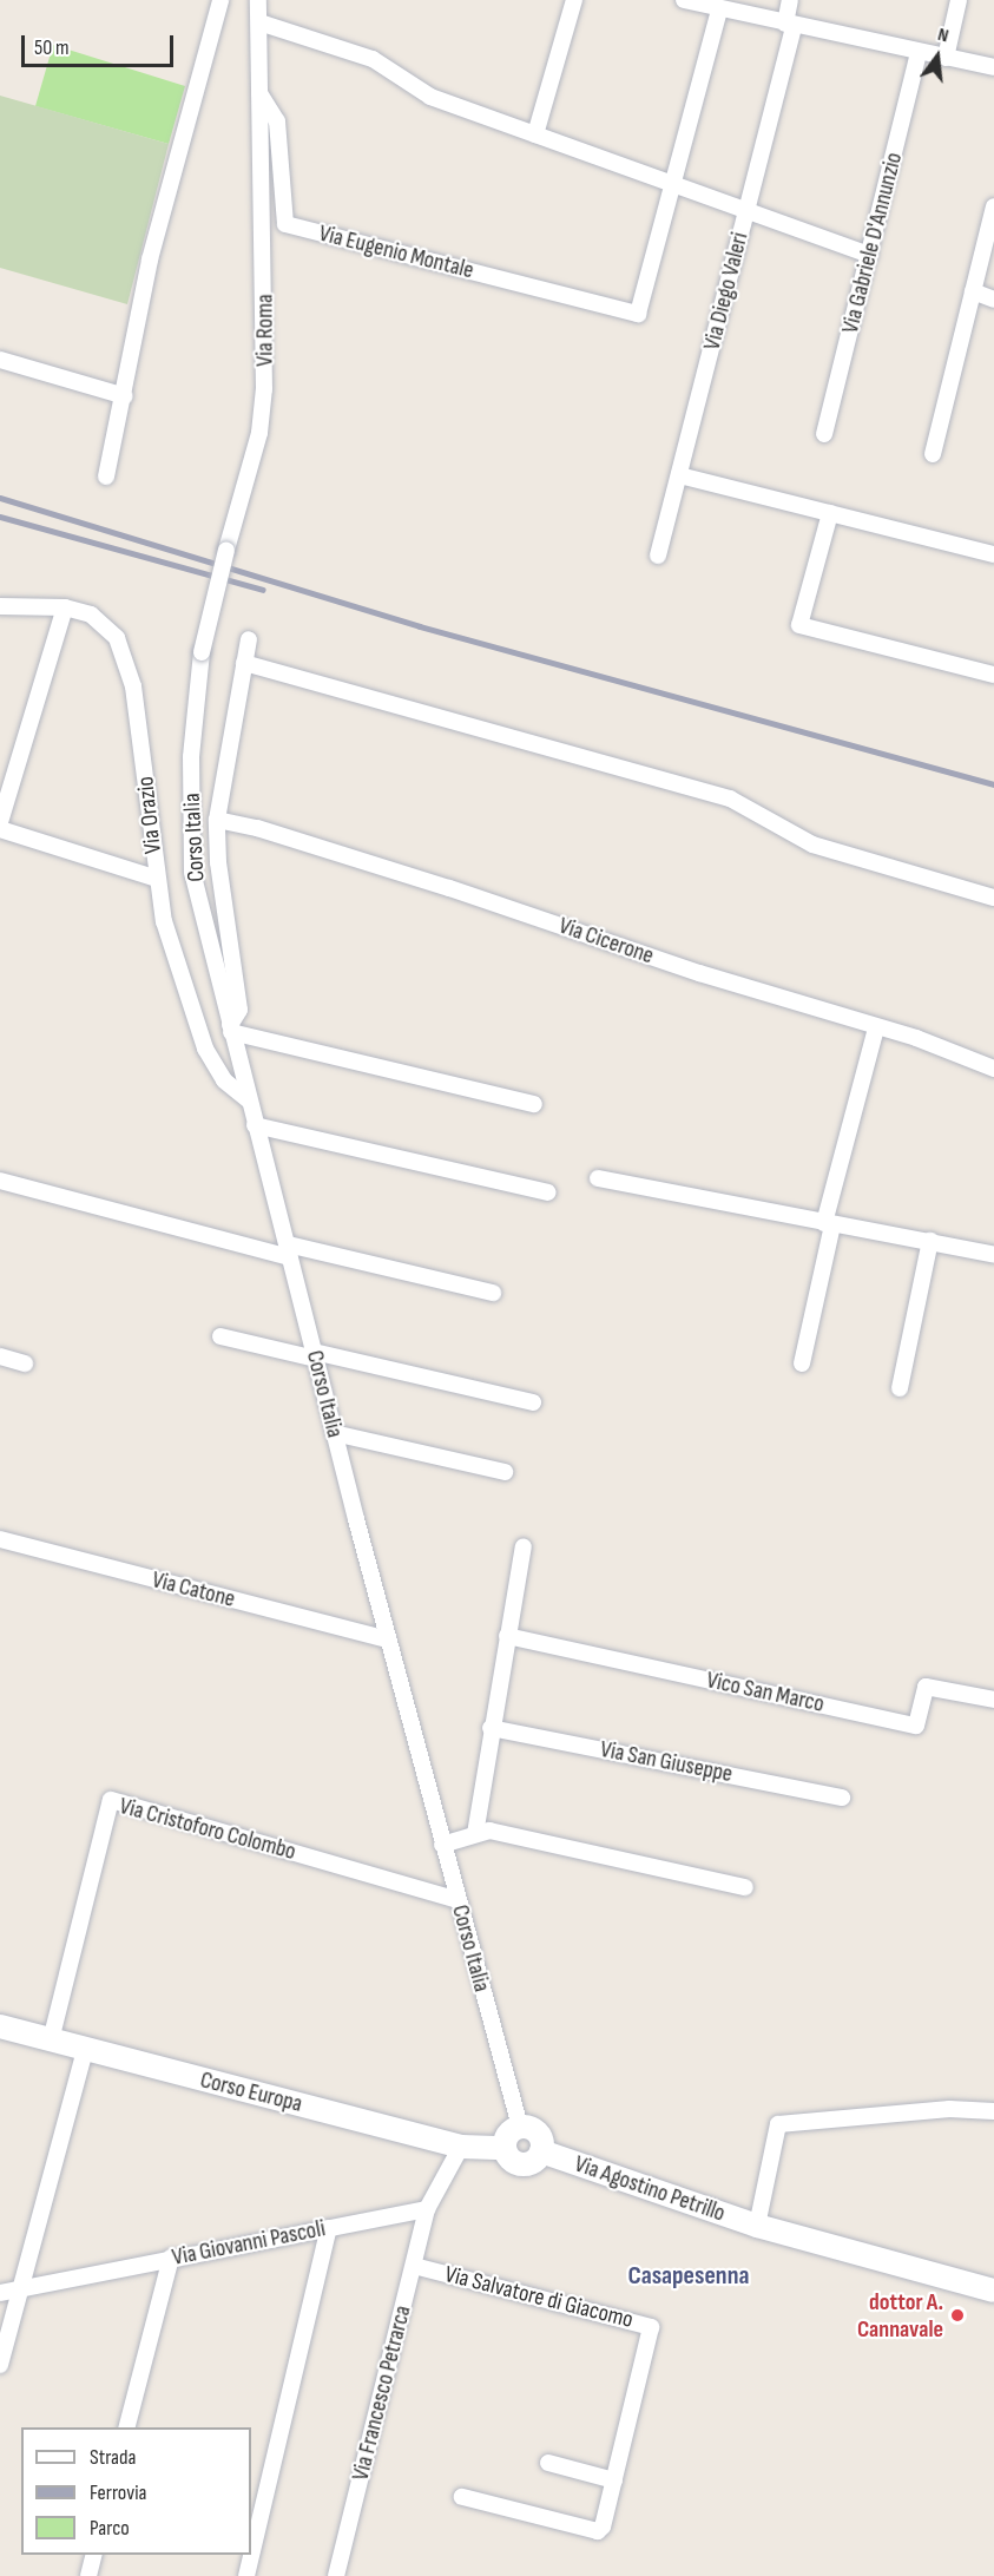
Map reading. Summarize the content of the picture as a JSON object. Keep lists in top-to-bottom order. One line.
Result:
{"streets":{"street":["Via Gabriele D'Annunzio","Via Eugenio Montale","Via Diego Valeri","Via Roma","Via Orazio","Corso Italia","Via Cicerone","Via Catone","Vico San Marco","Via San Giuseppe","Via Cristoforo Colombo","Corso Europa","Via Agostino Petrillo","Via Giovanni Pascoli","Via Salvatore di Giacomo","Via Francesco Petrarca"]},"crossings":[["Via Eugenio Montale","Via Roma"],["Via Roma","Corso Italia"],["Via Orazio","Corso Italia"],["Corso Italia","Via Catone"],["Corso Italia","Via Cristoforo Colombo"],["Corso Italia","Corso Europa"],["Corso Italia","Via Agostino Petrillo"],["Via Cristoforo Colombo","Corso Europa"],["Corso Europa","Via Agostino Petrillo"],["Via Giovanni Pascoli","Via Francesco Petrarca"],["Via Salvatore di Giacomo","Via Francesco Petrarca"]],"districts":["Casapesenna"],"places":["dottor A. Cannavale"],"legend":["Strada","Ferrovia","Parco"],"scale_bar":"50 m","north":"top"}
